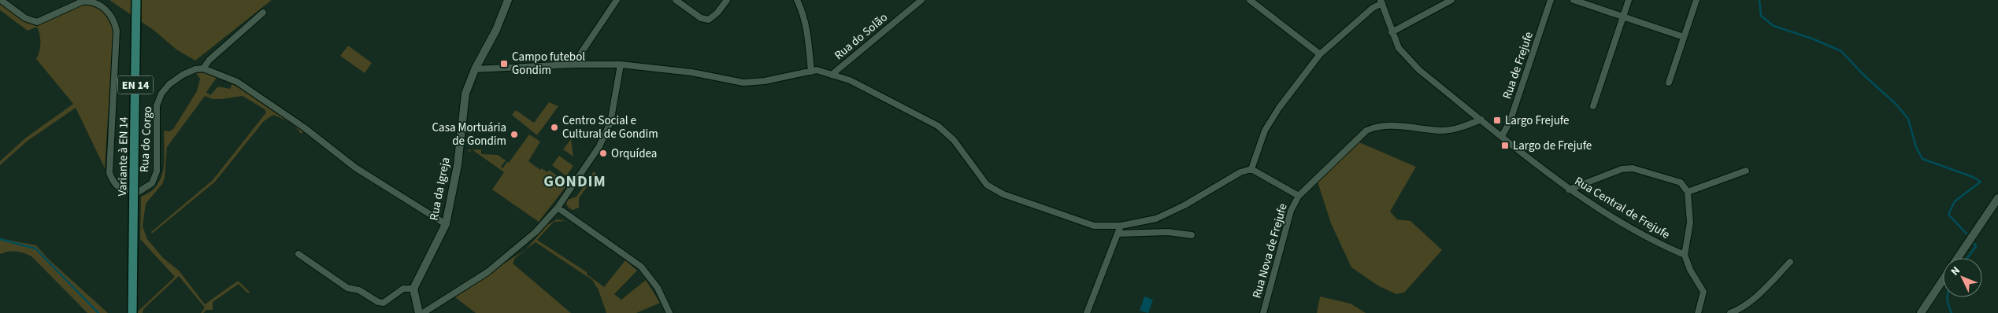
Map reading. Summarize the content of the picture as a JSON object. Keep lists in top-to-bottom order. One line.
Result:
{"streets":{"main road":["EN 14","Variante à EN 14"],"street":["Rua do Solão","Rua de Frejufe","Rua do Corgo","Rua da Igreja","Rua Central de Frejufe","Rua Nova de Frejufe"]},"crossings":[["Rua de Frejufe","Rua Central de Frejufe"]],"districts":["GONDIM"],"places":{"transit":["Campo futebol Gondim","Largo Frejufe","Largo de Frejufe"],"other":["Centro Social e Cultural de Gondim","Casa Mortuária de Gondim","Orquídea"]},"north":"top left"}
